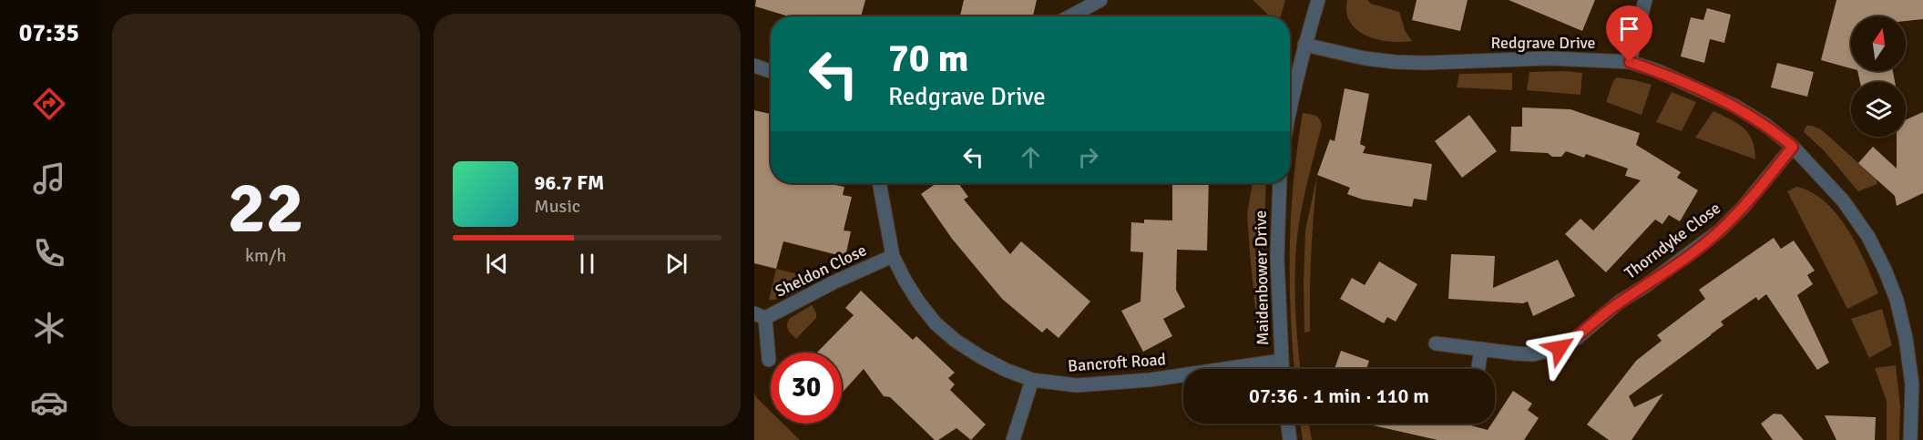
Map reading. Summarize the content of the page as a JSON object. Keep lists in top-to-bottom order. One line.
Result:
{"streets":{"street":["Redgrave Drive","Thorndyke Close","Sheldon Close","Maidenbower Drive","Bancroft Road"]},"crossings":[["Redgrave Drive","Thorndyke Close"],["Sheldon Close","Bancroft Road"],["Maidenbower Drive","Bancroft Road"]],"north":"top","page":{"tabs":"07:35","tile":["22","km/h"],"turn":["70 m","Redgrave Drive"],"song":["96.7 FM","Music"],"limit":"30","trip":"07:36 · 1 min · 110 m"}}
